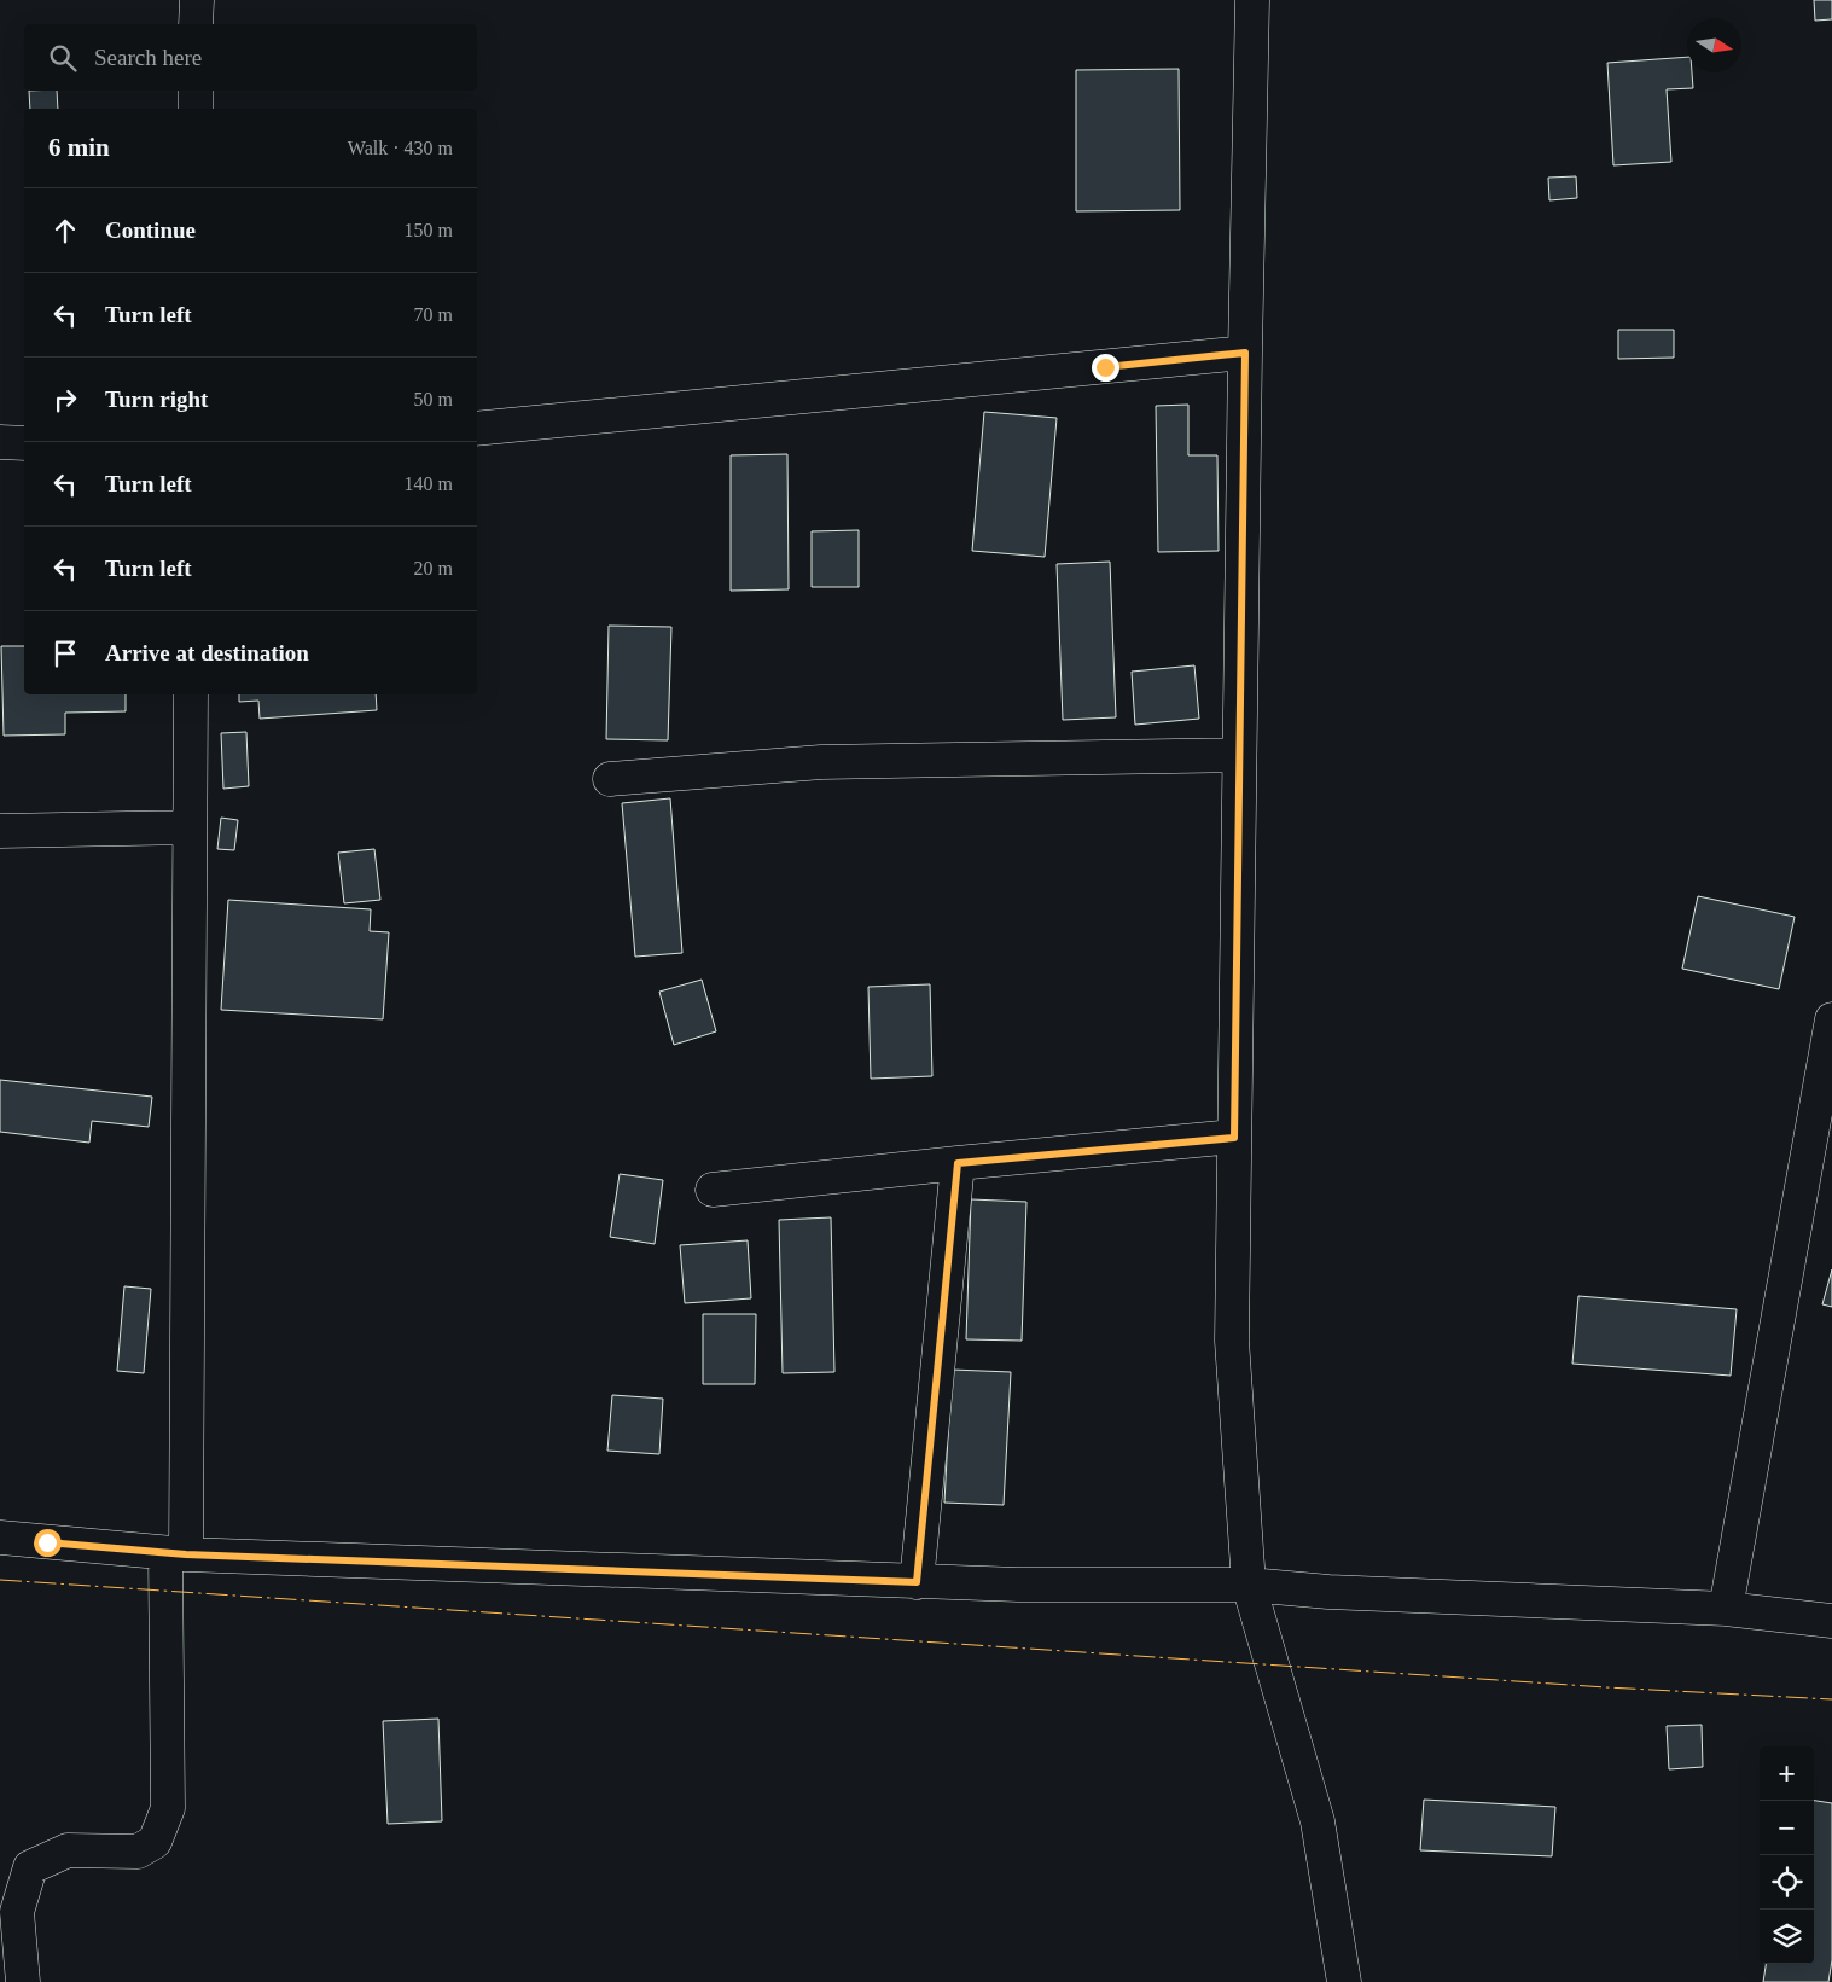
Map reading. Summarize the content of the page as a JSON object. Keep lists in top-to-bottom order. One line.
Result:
{"north":"right","page":{"search":"Search here","heading":["6 min","Walk · 430 m"],"list":[["Continue","150 m"],["Turn left","70 m"],["Turn right","50 m"],["Turn left","140 m"],["Turn left","20 m"],"Arrive at destination"],"map_buttons":["+","−"]}}
